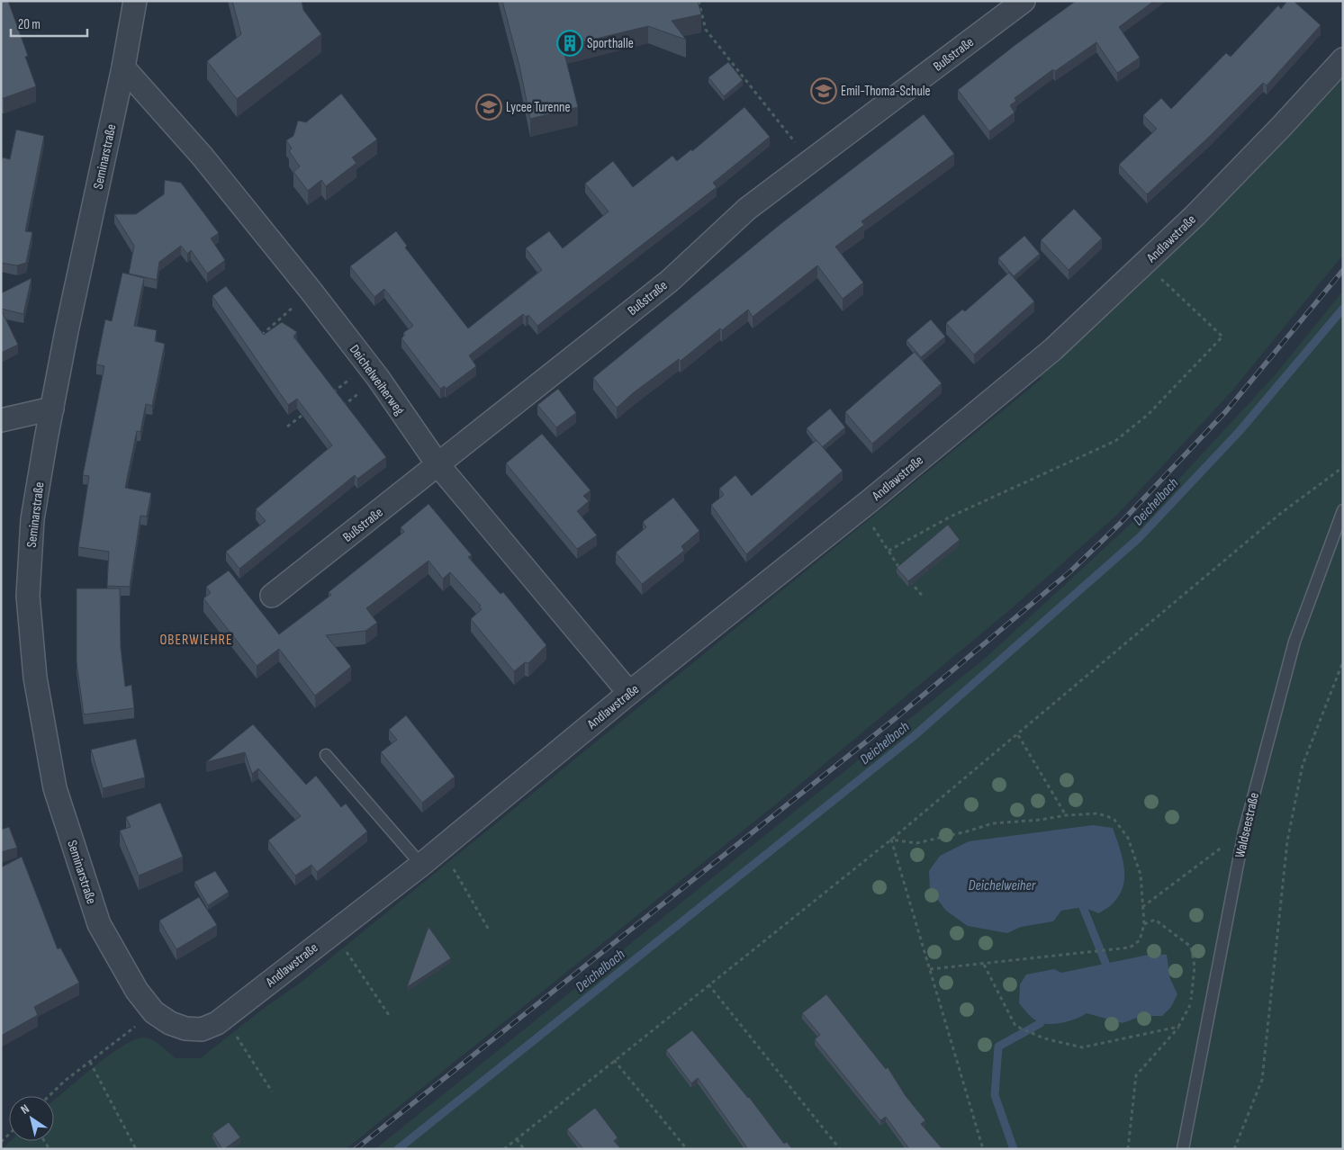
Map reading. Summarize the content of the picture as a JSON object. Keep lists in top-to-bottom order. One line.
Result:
{"streets":{"street":["Bußstraße","Seminarstraße","Andlawstraße","Deichelweiherweg"],"lane":["Waldseestraße"]},"crossings":[["Bußstraße","Deichelweiherweg"],["Seminarstraße","Andlawstraße"],["Seminarstraße","Deichelweiherweg"],["Andlawstraße","Deichelweiherweg"]],"districts":["OBERWIEHRE"],"water":["Deichelbach","Deichelweiher"],"places":{"building":["Sporthalle"],"school or university":["Emil-Thoma-Schule","Lycee Turenne"]},"scale_bar":"20 m","north":"top left"}
